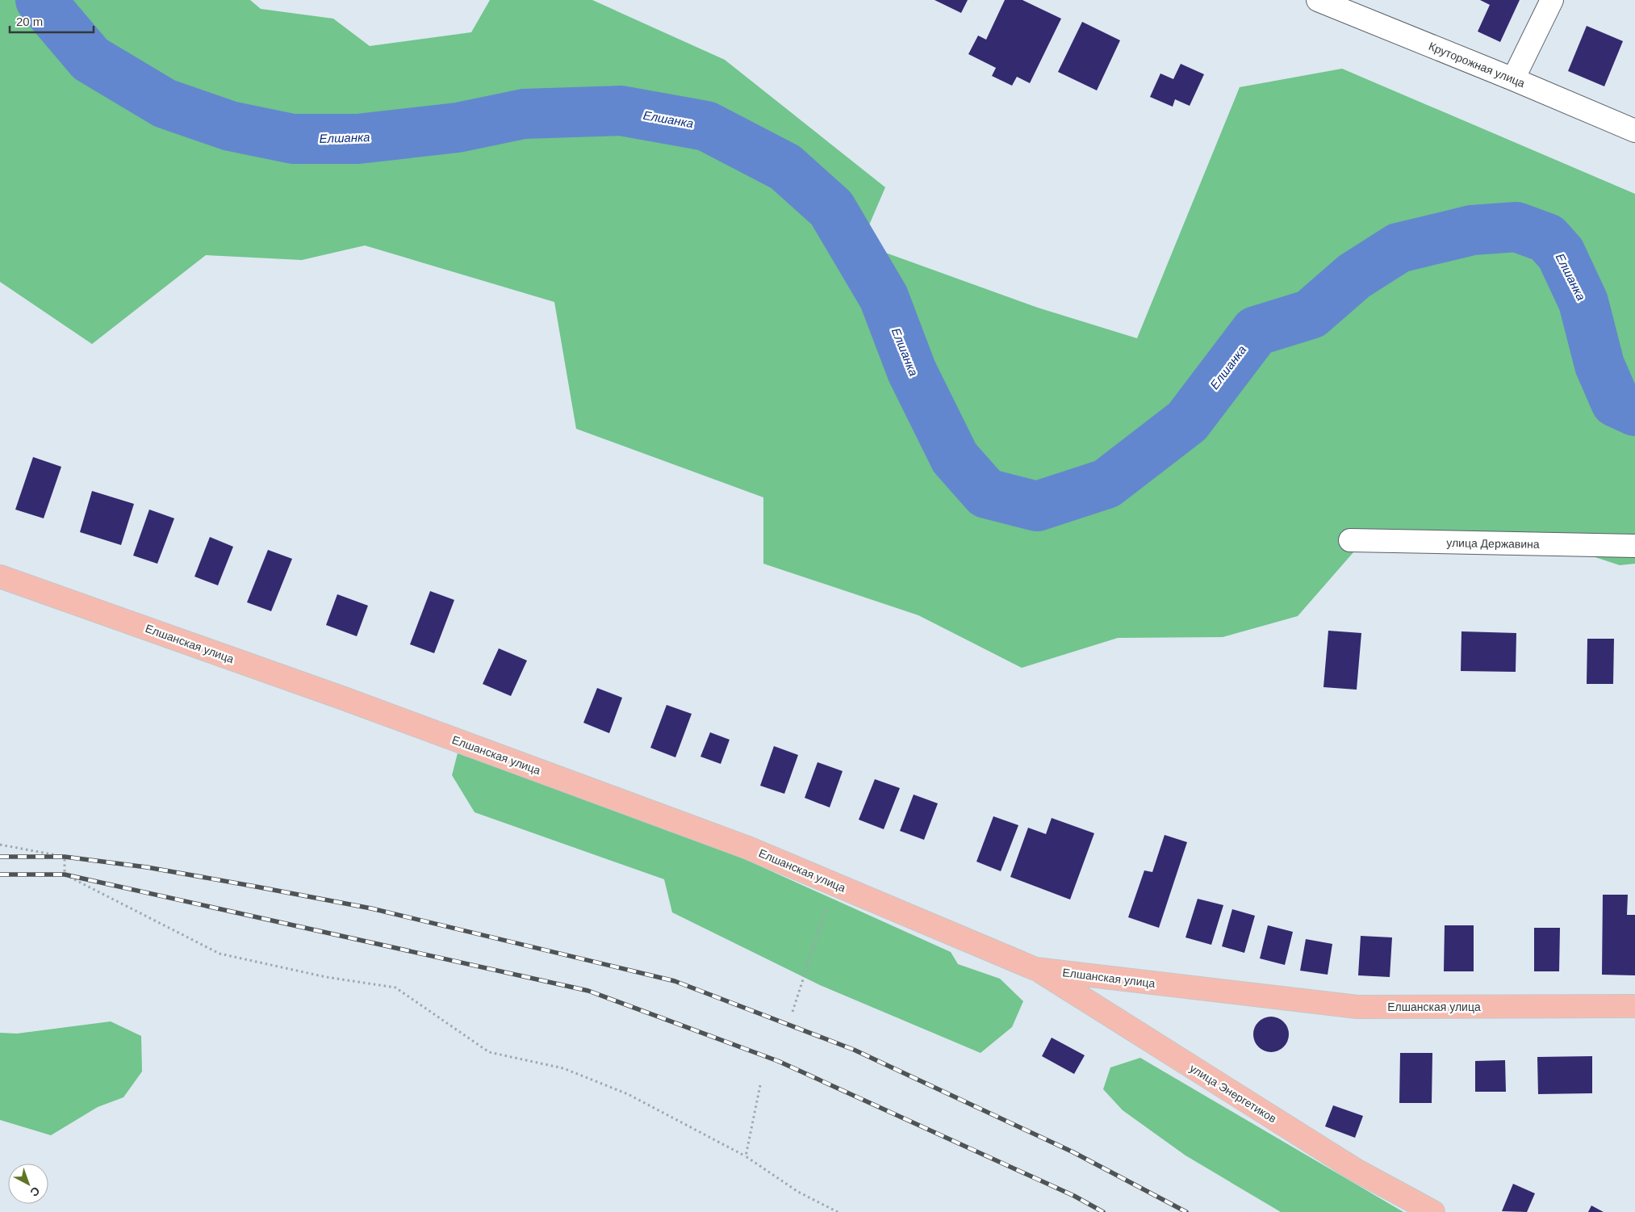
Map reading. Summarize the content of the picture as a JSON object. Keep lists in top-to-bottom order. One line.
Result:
{"streets":{"main road":["Елшанская улица","улица Энергетиков"],"street":["Круторожная улица","улица Державина"]},"crossings":[["Елшанская улица","улица Энергетиков"]],"water":["Елшанка"],"scale_bar":"20 m","north":"bottom right"}
